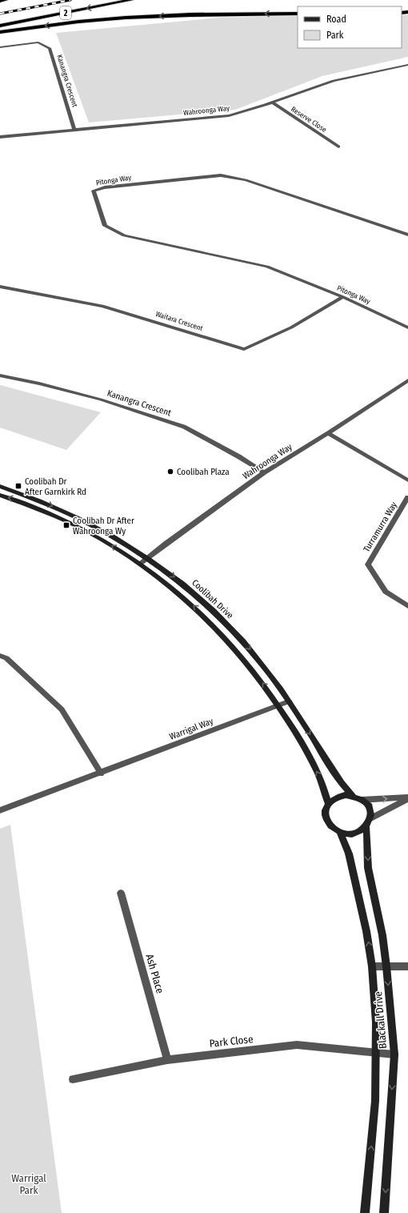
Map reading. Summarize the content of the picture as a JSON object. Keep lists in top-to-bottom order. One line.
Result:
{"streets":{"highway":["2"],"main road":["Coolibah Drive","Blackall Drive"],"street":["Kanangra Crescent","Wahroonga Way","Reserve Close","Pitonga Way","Waitara Crescent","Turramurra Way","Warrigal Way","Ash Place","Park Close"]},"crossings":[["Kanangra Crescent","Wahroonga Way"],["Wahroonga Way","Reserve Close"],["Wahroonga Way","Coolibah Drive"],["Pitonga Way","Waitara Crescent"],["Coolibah Drive","Warrigal Way"],["Coolibah Drive","Blackall Drive"],["Ash Place","Park Close"],["Blackall Drive","Park Close"]],"parks":["Warrigal Park"],"places":{"other":["Coolibah Plaza"],"transit":["Coolibah Dr After Garnkirk Rd","Coolibah Dr After Wahroonga Wy"]},"legend":["Road","Park"]}
